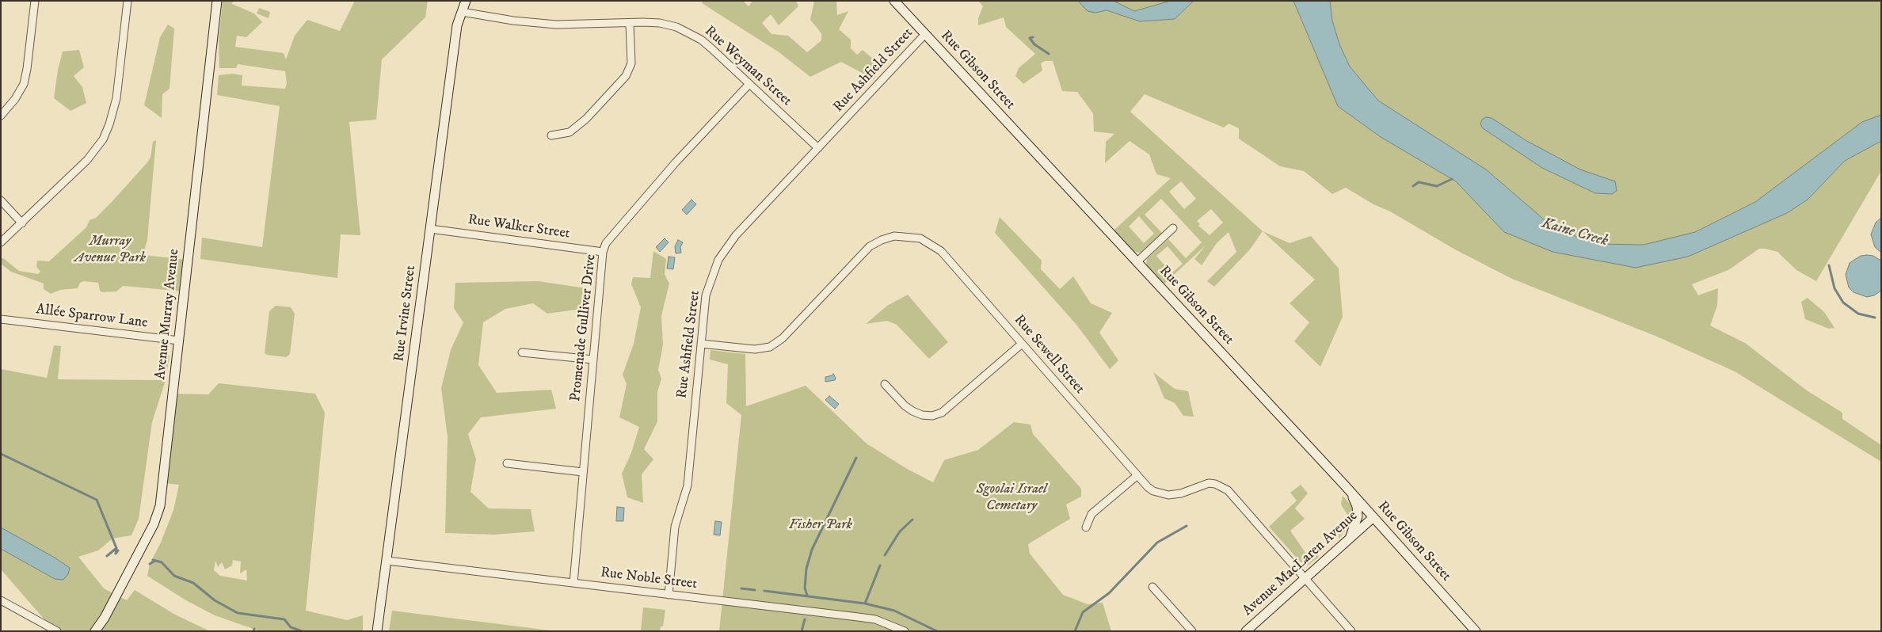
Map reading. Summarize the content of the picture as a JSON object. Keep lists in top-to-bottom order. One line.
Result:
{"streets":{"street":["Rue Weyman Street","Rue Ashfield Street","Rue Gibson Street","Rue Walker Street","Rue Irvine Street","Avenue Murray Avenue","Allée Sparrow Lane","Promenade Gulliver Drive","Rue Sewell Street","Avenue MacLaren Avenue","Rue Noble Street"]},"crossings":[["Rue Weyman Street","Rue Ashfield Street"],["Rue Weyman Street","Rue Irvine Street"],["Rue Weyman Street","Promenade Gulliver Drive"],["Rue Ashfield Street","Rue Gibson Street"],["Rue Ashfield Street","Rue Sewell Street"],["Rue Ashfield Street","Rue Noble Street"],["Rue Gibson Street","Avenue MacLaren Avenue"],["Rue Walker Street","Rue Irvine Street"],["Rue Walker Street","Promenade Gulliver Drive"],["Rue Irvine Street","Rue Noble Street"],["Avenue Murray Avenue","Allée Sparrow Lane"],["Promenade Gulliver Drive","Rue Noble Street"],["Rue Sewell Street","Avenue MacLaren Avenue"]],"water":["Kaine Creek"],"parks":["Murray Avenue Park","Sgoolai Israel Cemetary","Fisher Park"]}
